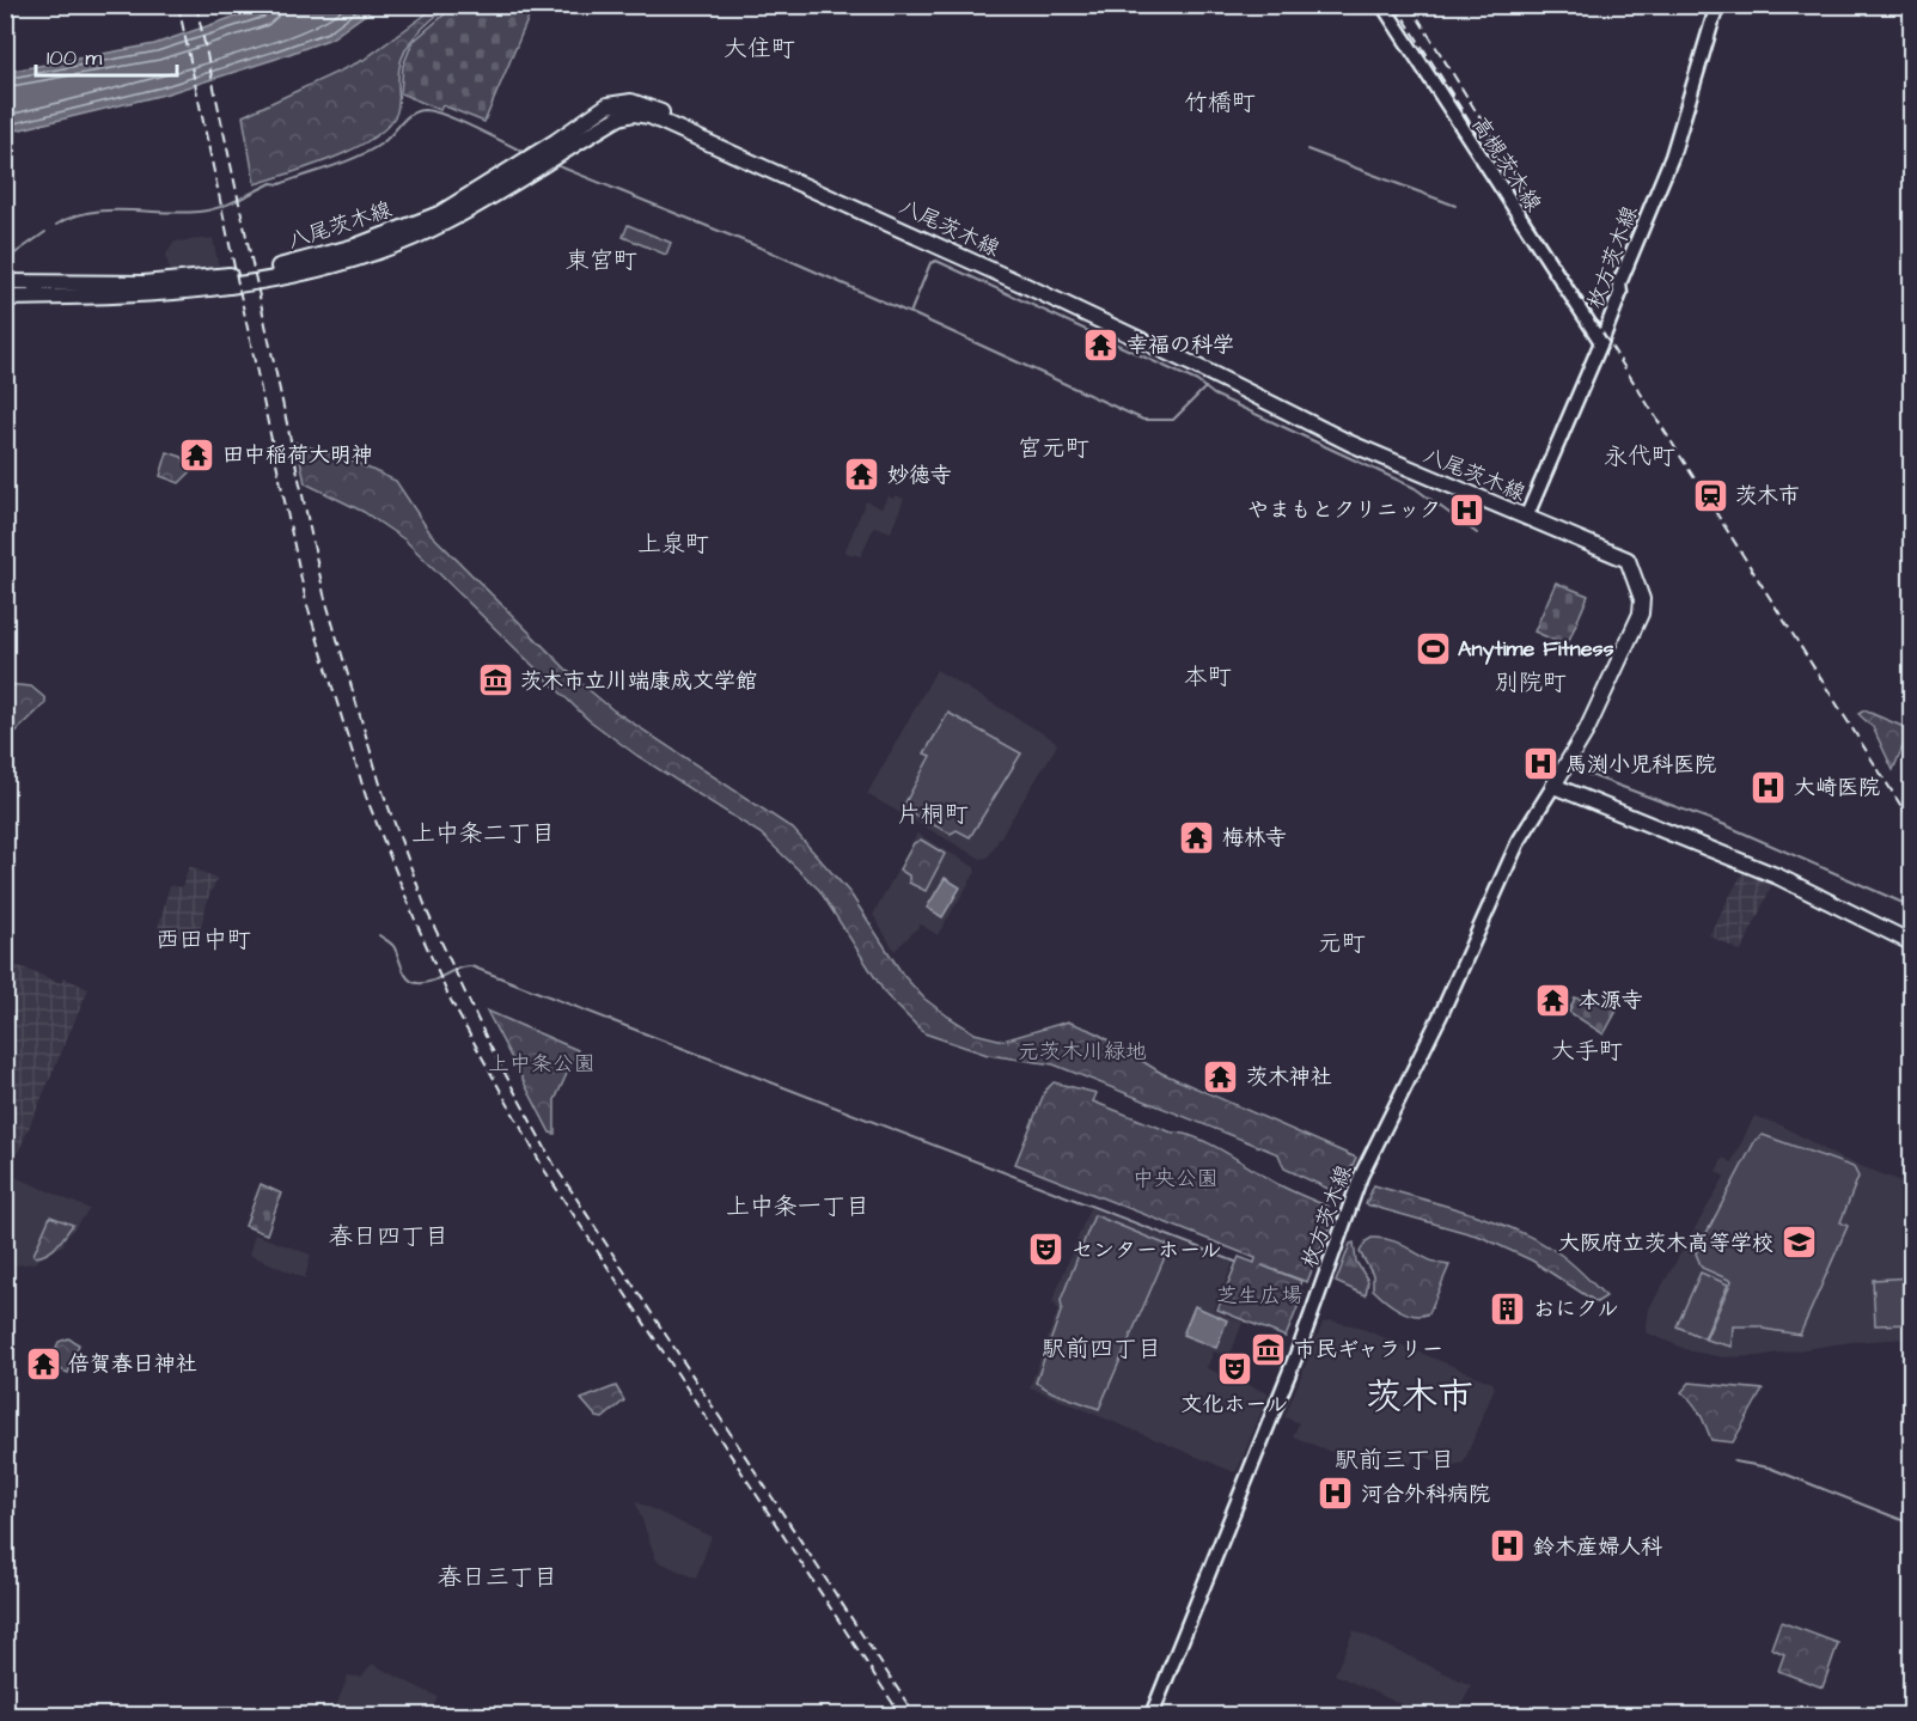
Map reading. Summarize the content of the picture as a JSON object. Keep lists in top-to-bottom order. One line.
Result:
{"streets":{"main road":["高槻茨木線","八尾茨木線","枚方茨木線"]},"crossings":[["高槻茨木線","枚方茨木線"],["八尾茨木線","枚方茨木線"]],"districts":["大住町","竹橋町","東宮町","宮元町","永代町","上泉町","本町","別院町","片桐町","上中条二丁目","西田中町","元町","大手町","上中条一丁目","春日四丁目","駅前四丁目","茨木市","駅前三丁目","春日三丁目"],"parks":["元茨木川緑地","上中条公園","中央公園","芝生広場"],"places":{"temple":["幸福の科学","田中稲荷大明神","妙徳寺","梅林寺","本源寺","茨木神社","倍賀春日神社"],"station":["茨木市"],"hospital":["やまもとクリニック","馬渕小児科医院","大崎医院","河合外科病院","鈴木産婦人科"],"sports":["Anytime Fitness"],"museum":["茨木市立川端康成文学館","市民ギャラリー"],"school or university":["大阪府立茨木高等学校"],"theatre":["センターホール","文化ホール"],"building":["おにクル"]},"scale_bar":"100 m"}
